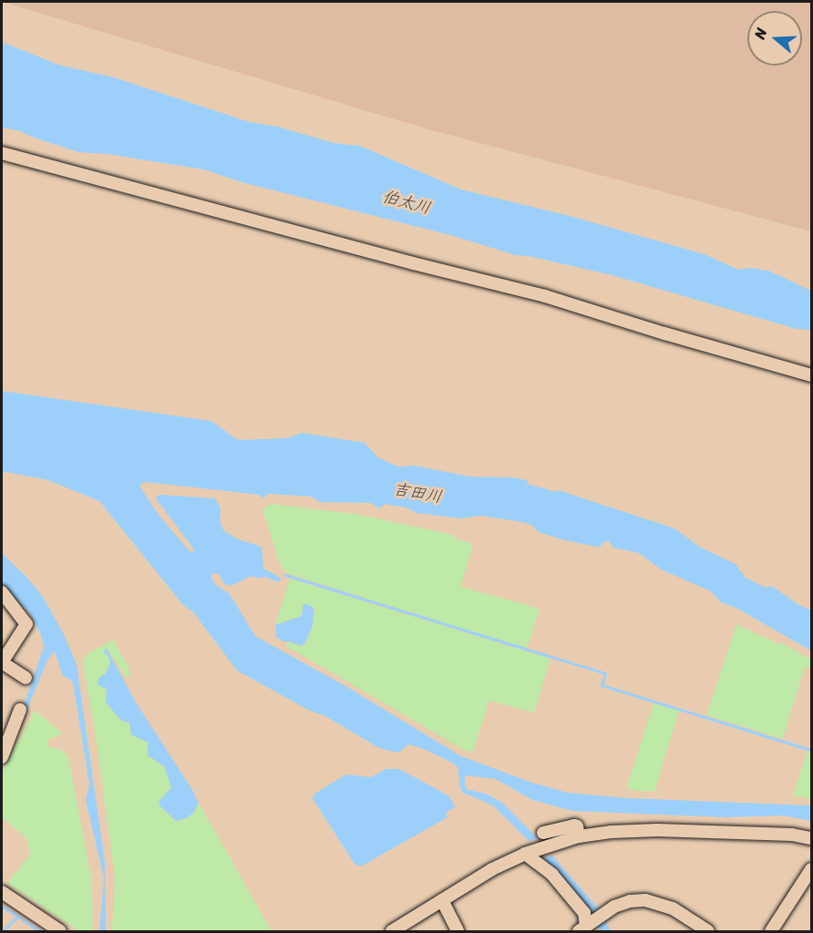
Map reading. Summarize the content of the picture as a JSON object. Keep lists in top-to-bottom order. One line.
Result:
{"water":["伯太川","吉田川"],"north":"left"}
